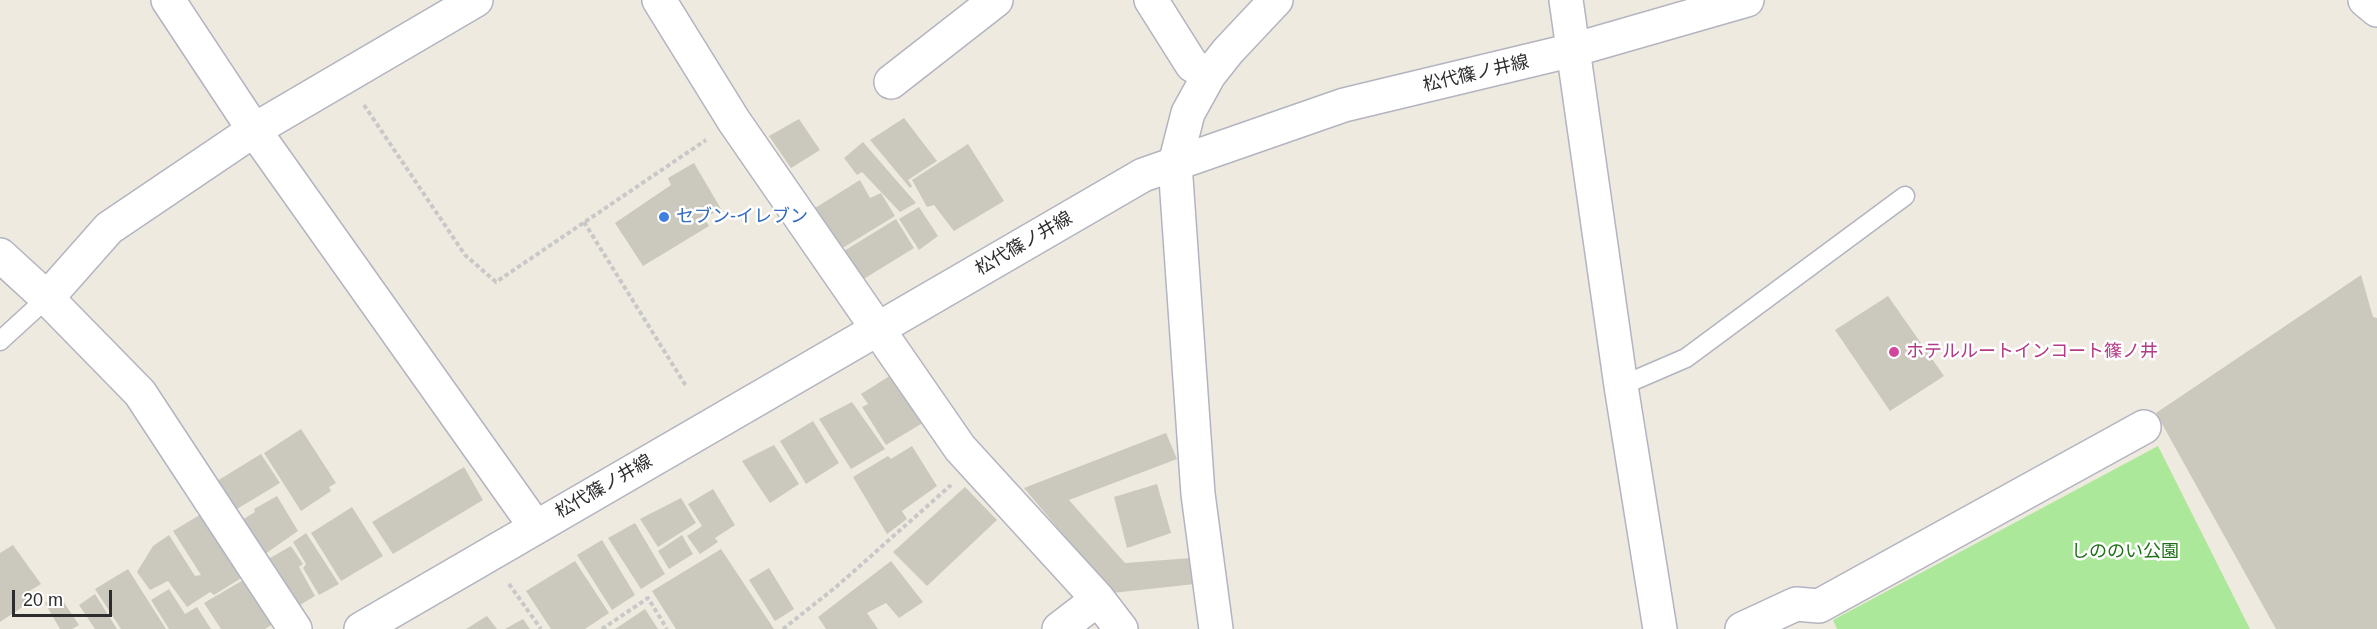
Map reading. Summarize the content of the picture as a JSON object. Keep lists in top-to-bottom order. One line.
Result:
{"streets":{"street":["松代篠ノ井線"]},"parks":["しののい公園"],"places":["セブン-イレブン","ホテルルートインコート篠ノ井"],"scale_bar":"20 m"}
